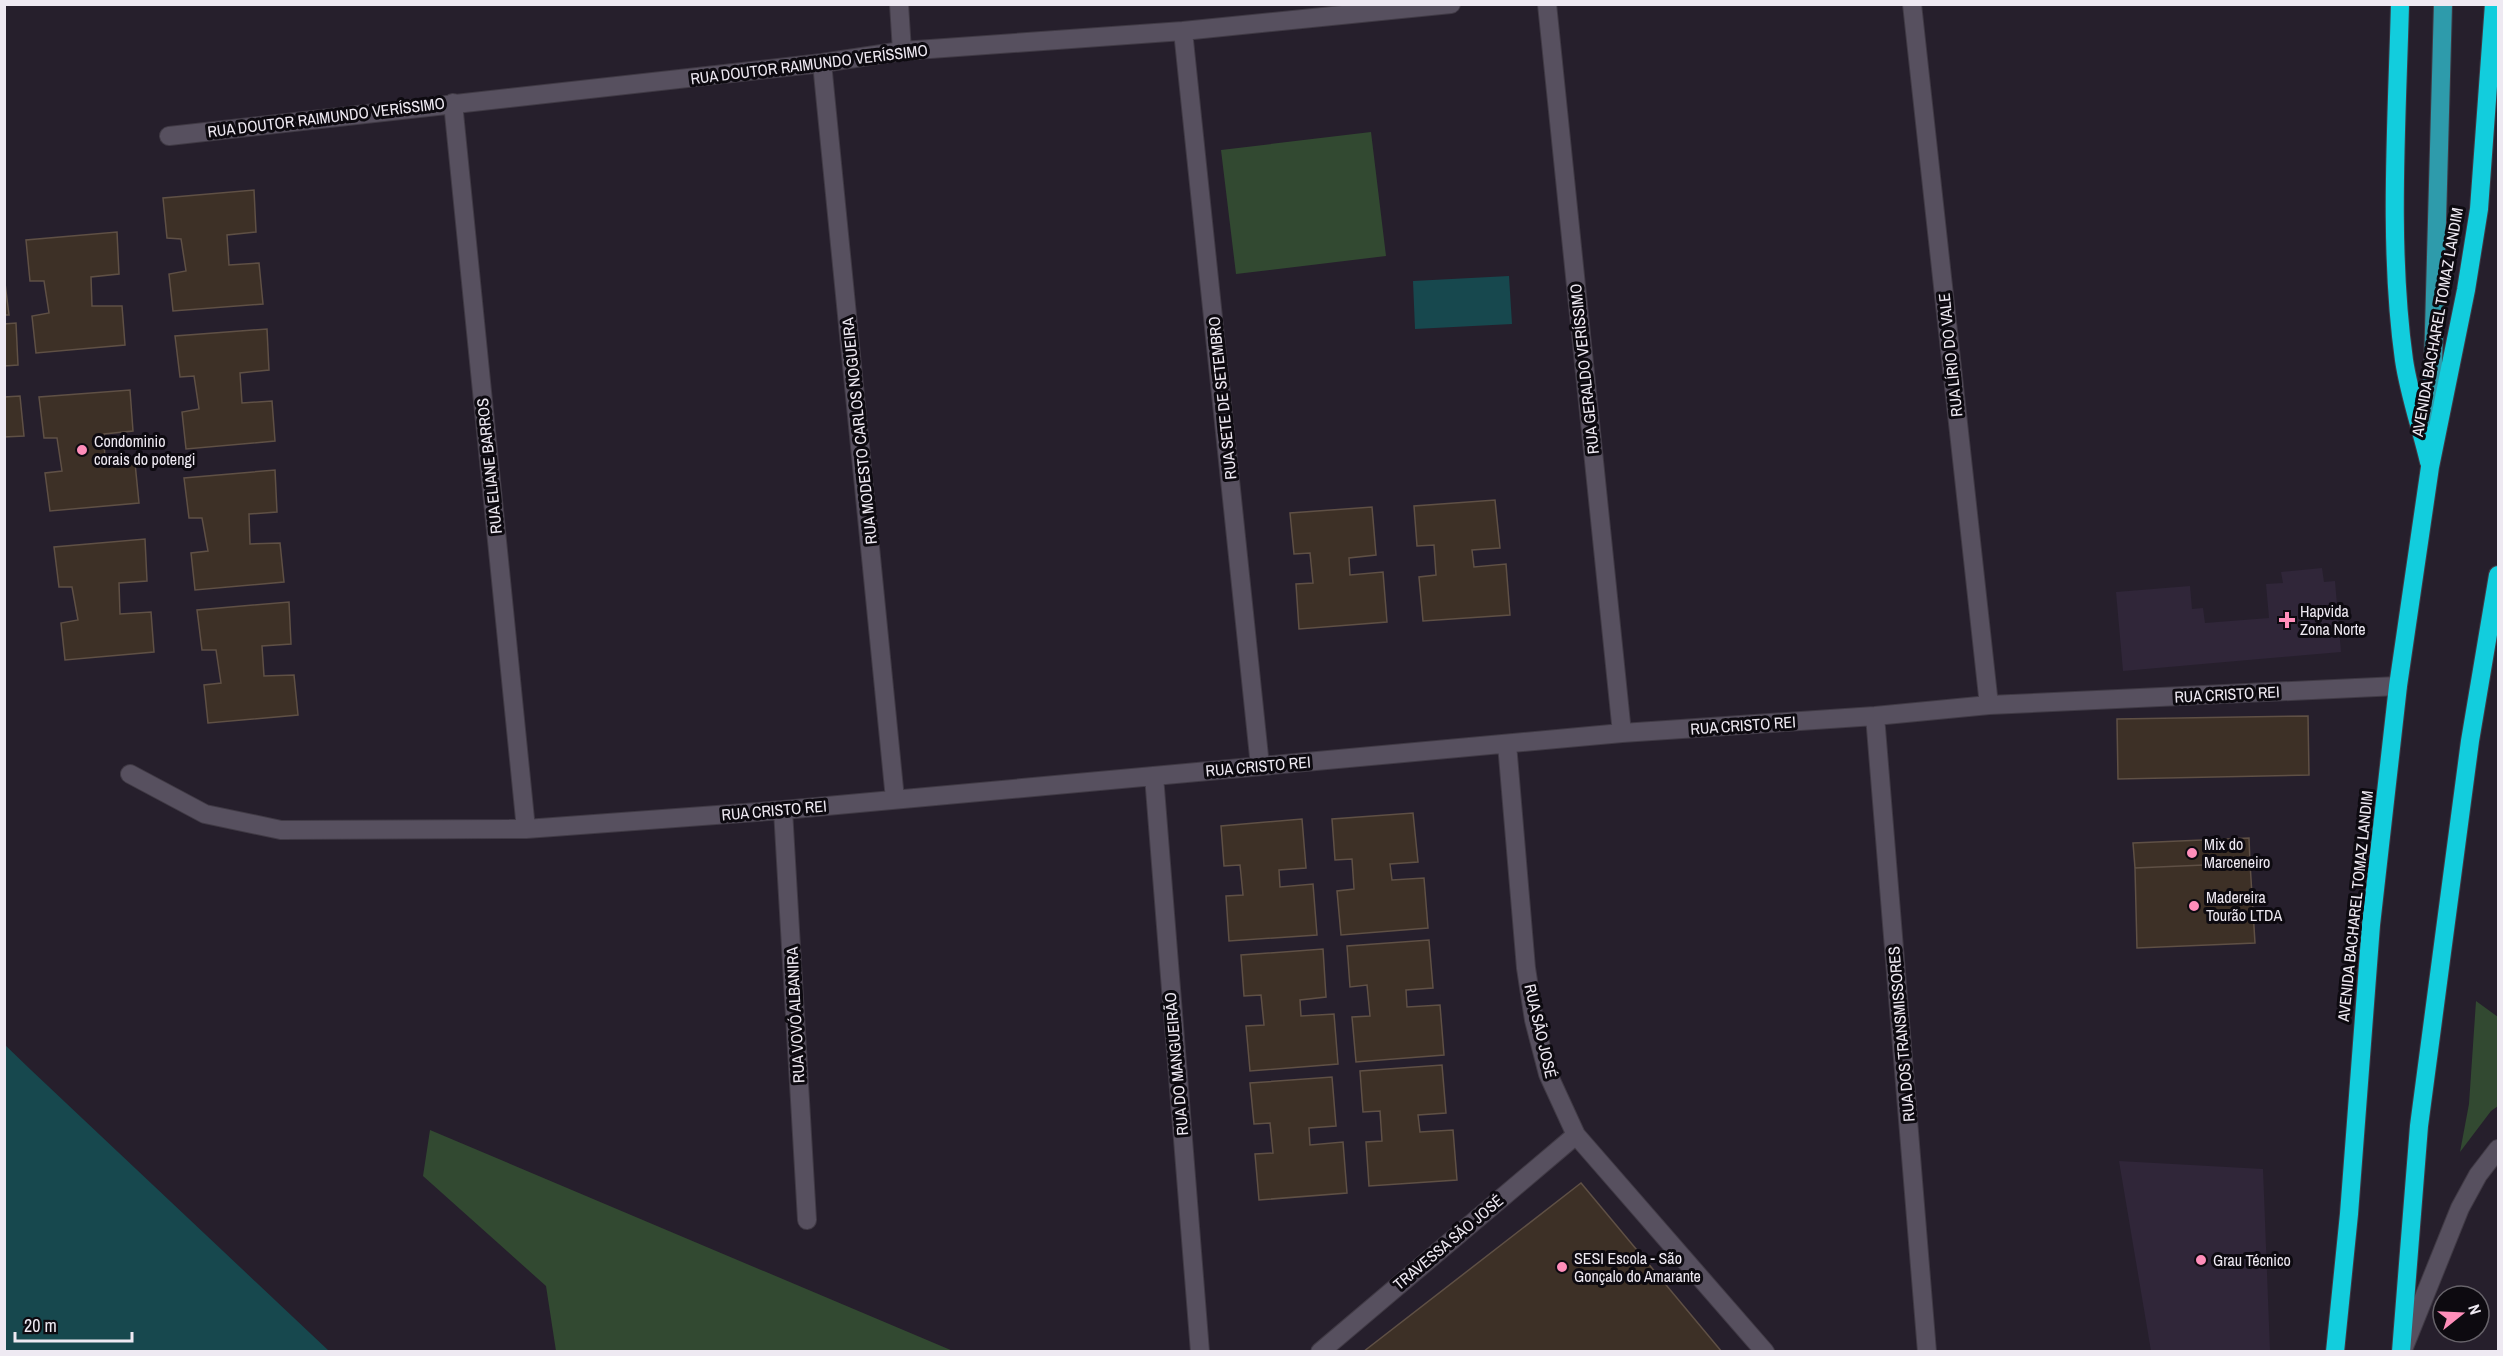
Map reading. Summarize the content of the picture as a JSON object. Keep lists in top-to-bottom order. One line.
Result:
{"streets":{"highway":["AVENIDA BACHAREL TOMAZ LANDIM"],"street":["RUA DOUTOR RAIMUNDO VERÍSSIMO","RUA LÍRIO DO VALE","RUA GERALDO VERÍSSIMO","RUA SETE DE SETEMBRO","RUA MODESTO CARLOS NOGUEIRA","RUA ELIANE BARROS","RUA CRISTO REI","RUA VOVÓ ALBANIRA","RUA SÃO JOSÉ","RUA DOS TRANSMISSORES","RUA DO MANGUEIRÃO","TRAVESSA SÃO JOSÉ"]},"crossings":[["RUA DOUTOR RAIMUNDO VERÍSSIMO","RUA SETE DE SETEMBRO"],["RUA DOUTOR RAIMUNDO VERÍSSIMO","RUA MODESTO CARLOS NOGUEIRA"],["RUA DOUTOR RAIMUNDO VERÍSSIMO","RUA ELIANE BARROS"],["AVENIDA BACHAREL TOMAZ LANDIM","RUA CRISTO REI"],["RUA LÍRIO DO VALE","RUA CRISTO REI"],["RUA GERALDO VERÍSSIMO","RUA CRISTO REI"],["RUA SETE DE SETEMBRO","RUA CRISTO REI"],["RUA MODESTO CARLOS NOGUEIRA","RUA CRISTO REI"],["RUA ELIANE BARROS","RUA CRISTO REI"],["RUA CRISTO REI","RUA VOVÓ ALBANIRA"],["RUA CRISTO REI","RUA SÃO JOSÉ"],["RUA CRISTO REI","RUA DOS TRANSMISSORES"],["RUA CRISTO REI","RUA DO MANGUEIRÃO"],["RUA SÃO JOSÉ","TRAVESSA SÃO JOSÉ"]],"places":{"other":["Condominio corais do potengi","Mix do Marceneiro","Madereira Tourão LTDA","Grau Técnico","SESI Escola - São Gonçalo do Amarante"],"health":["Hapvida Zona Norte"]},"scale_bar":"20 m","north":"right"}
